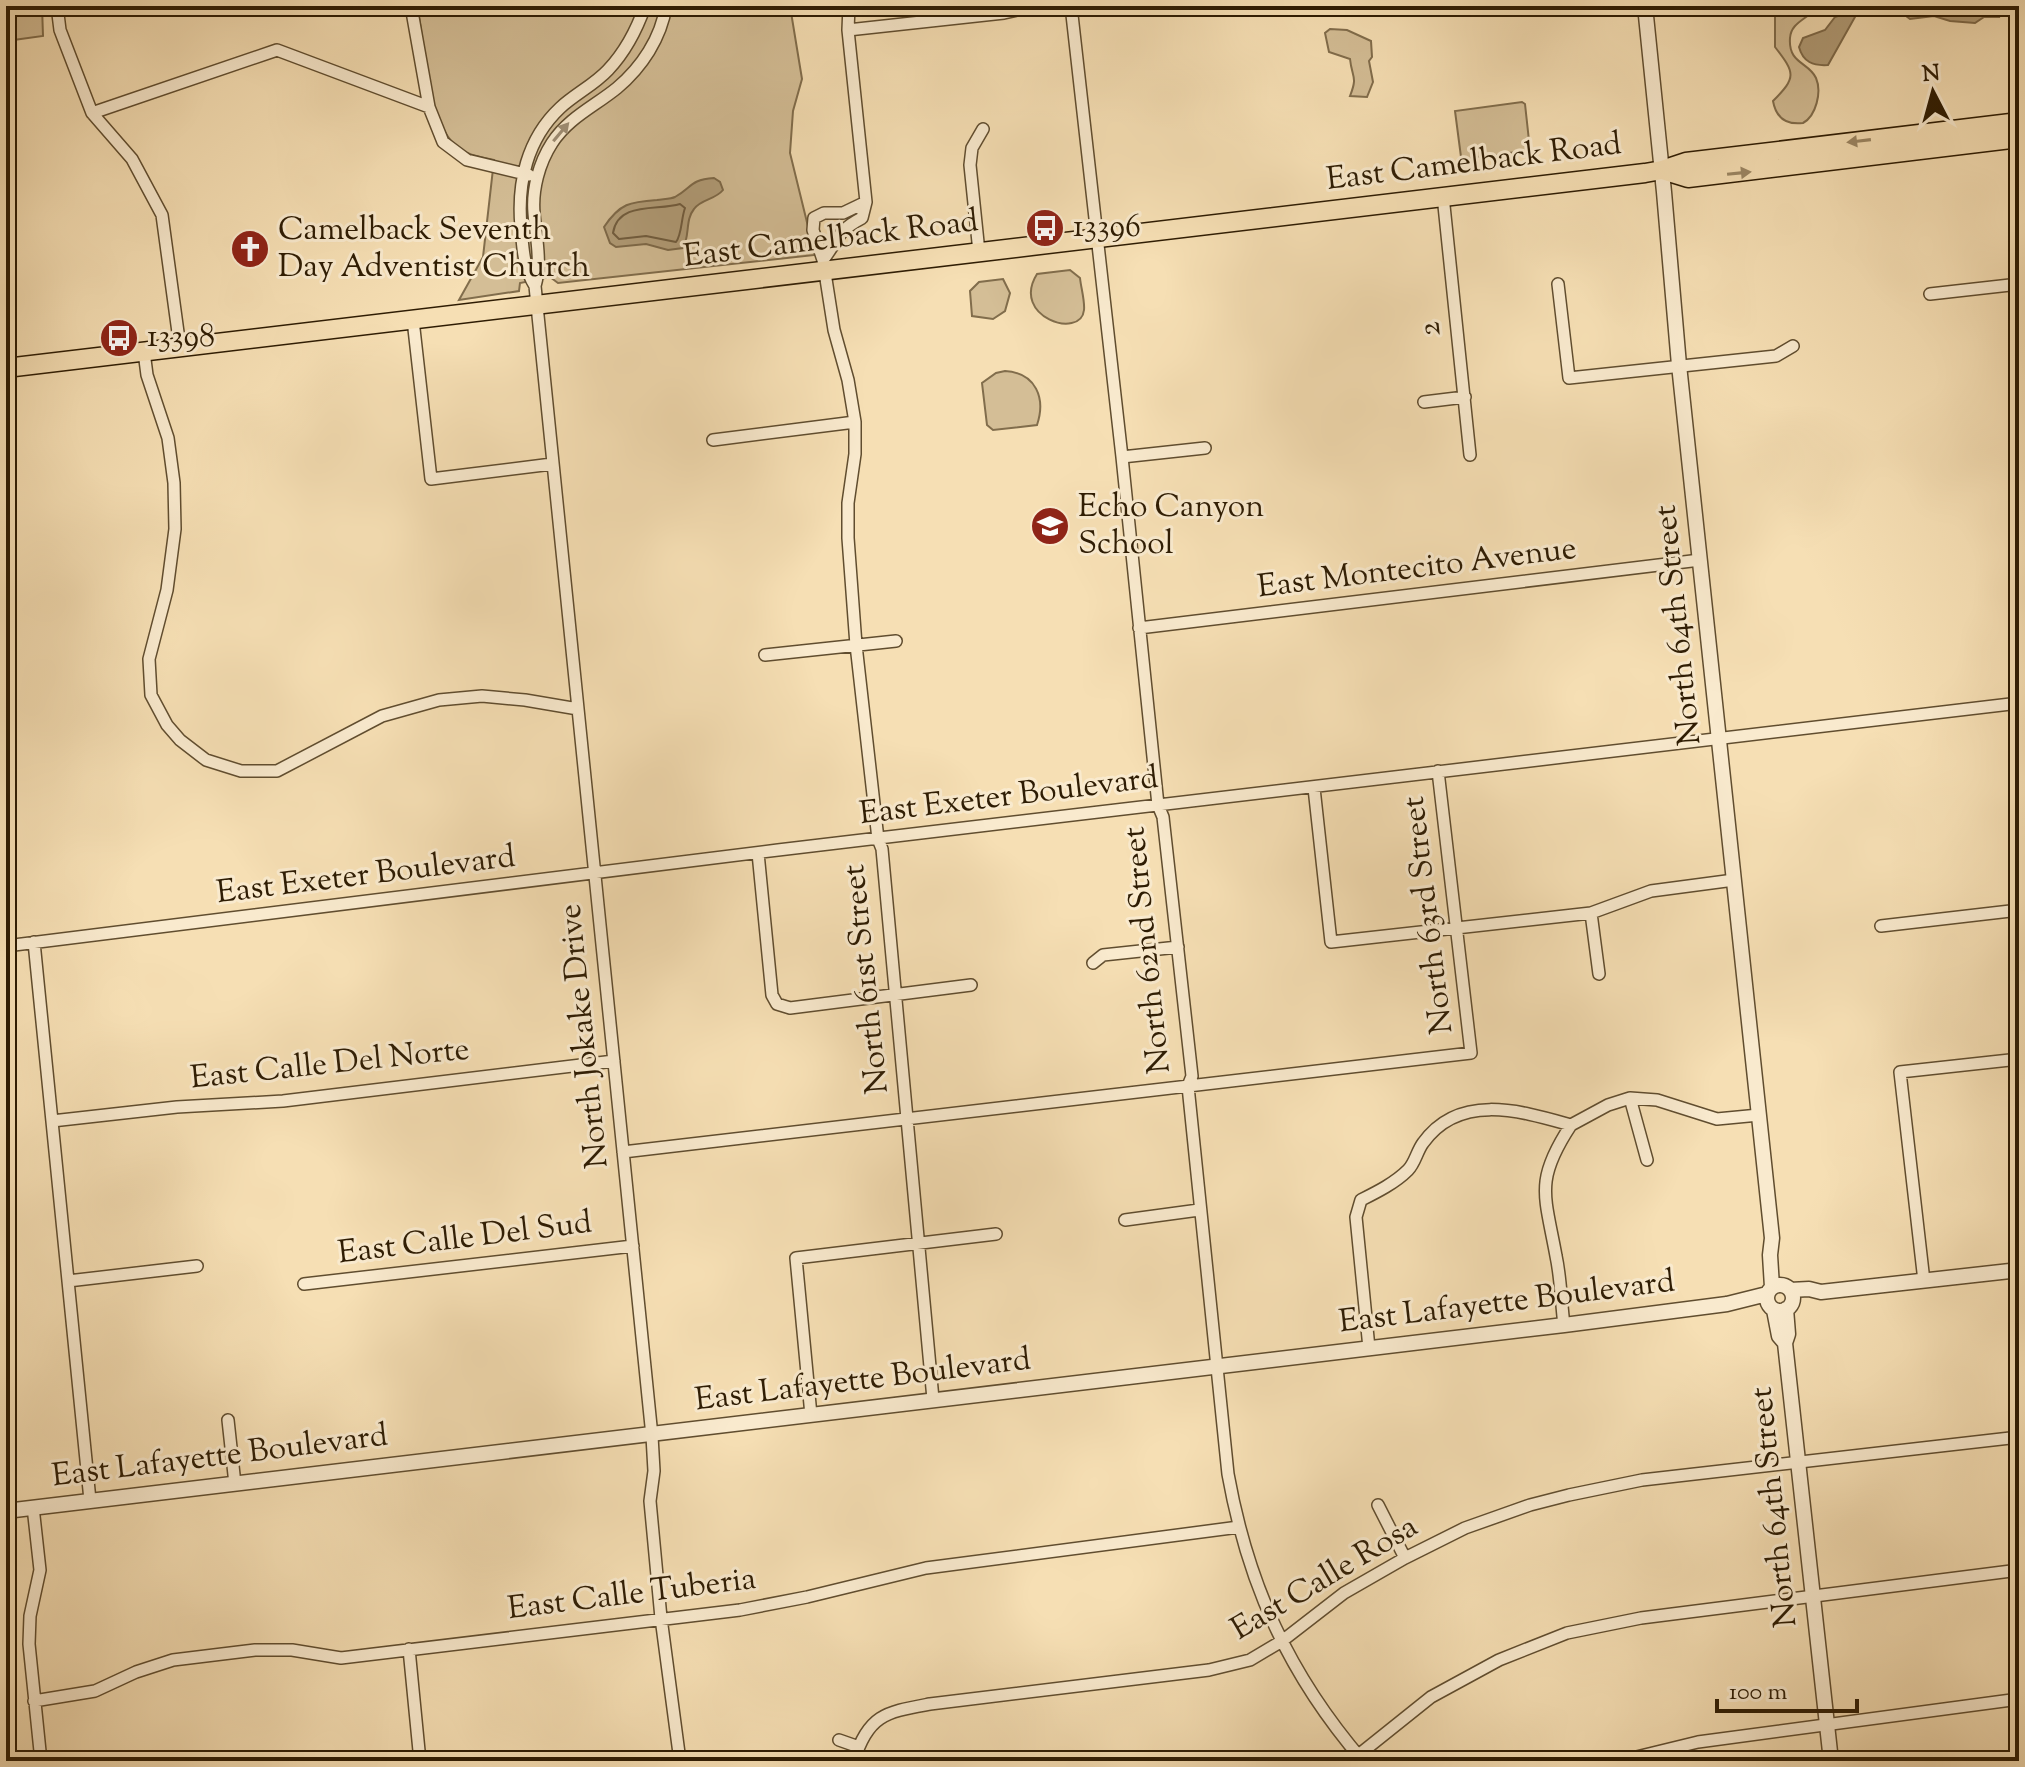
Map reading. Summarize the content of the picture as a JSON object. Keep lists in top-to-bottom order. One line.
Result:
{"streets":{"main road":["East Camelback Road"],"street":["2","East Montecito Avenue","North 64th Street","East Exeter Boulevard","North 63rd Street","North 62nd Street","North 61st Street","North Jokake Drive","East Calle Del Norte","East Calle Del Sud","East Lafayette Boulevard","East Calle Rosa","East Calle Tuberia"]},"crossings":[["East Camelback Road","2"],["East Camelback Road","North 64th Street"],["East Camelback Road","North 62nd Street"],["East Camelback Road","North 61st Street"],["East Camelback Road","North Jokake Drive"],["East Montecito Avenue","North 64th Street"],["East Montecito Avenue","North 62nd Street"],["North 64th Street","East Exeter Boulevard"],["North 64th Street","East Lafayette Boulevard"],["North 64th Street","East Calle Rosa"],["East Exeter Boulevard","North 63rd Street"],["East Exeter Boulevard","North 62nd Street"],["East Exeter Boulevard","North 61st Street"],["East Exeter Boulevard","North Jokake Drive"],["North 63rd Street","North 62nd Street"],["North 62nd Street","East Lafayette Boulevard"],["North 62nd Street","East Calle Rosa"],["North 62nd Street","East Calle Tuberia"],["North 61st Street","East Lafayette Boulevard"],["North Jokake Drive","East Calle Del Norte"],["North Jokake Drive","East Calle Del Sud"],["North Jokake Drive","East Lafayette Boulevard"],["North Jokake Drive","East Calle Tuberia"]],"places":{"bus stop":["13396","13398"],"church":["Camelback Seventh Day Adventist Church"],"school or university":["Echo Canyon School"]},"scale_bar":"100 m","north":"top"}
